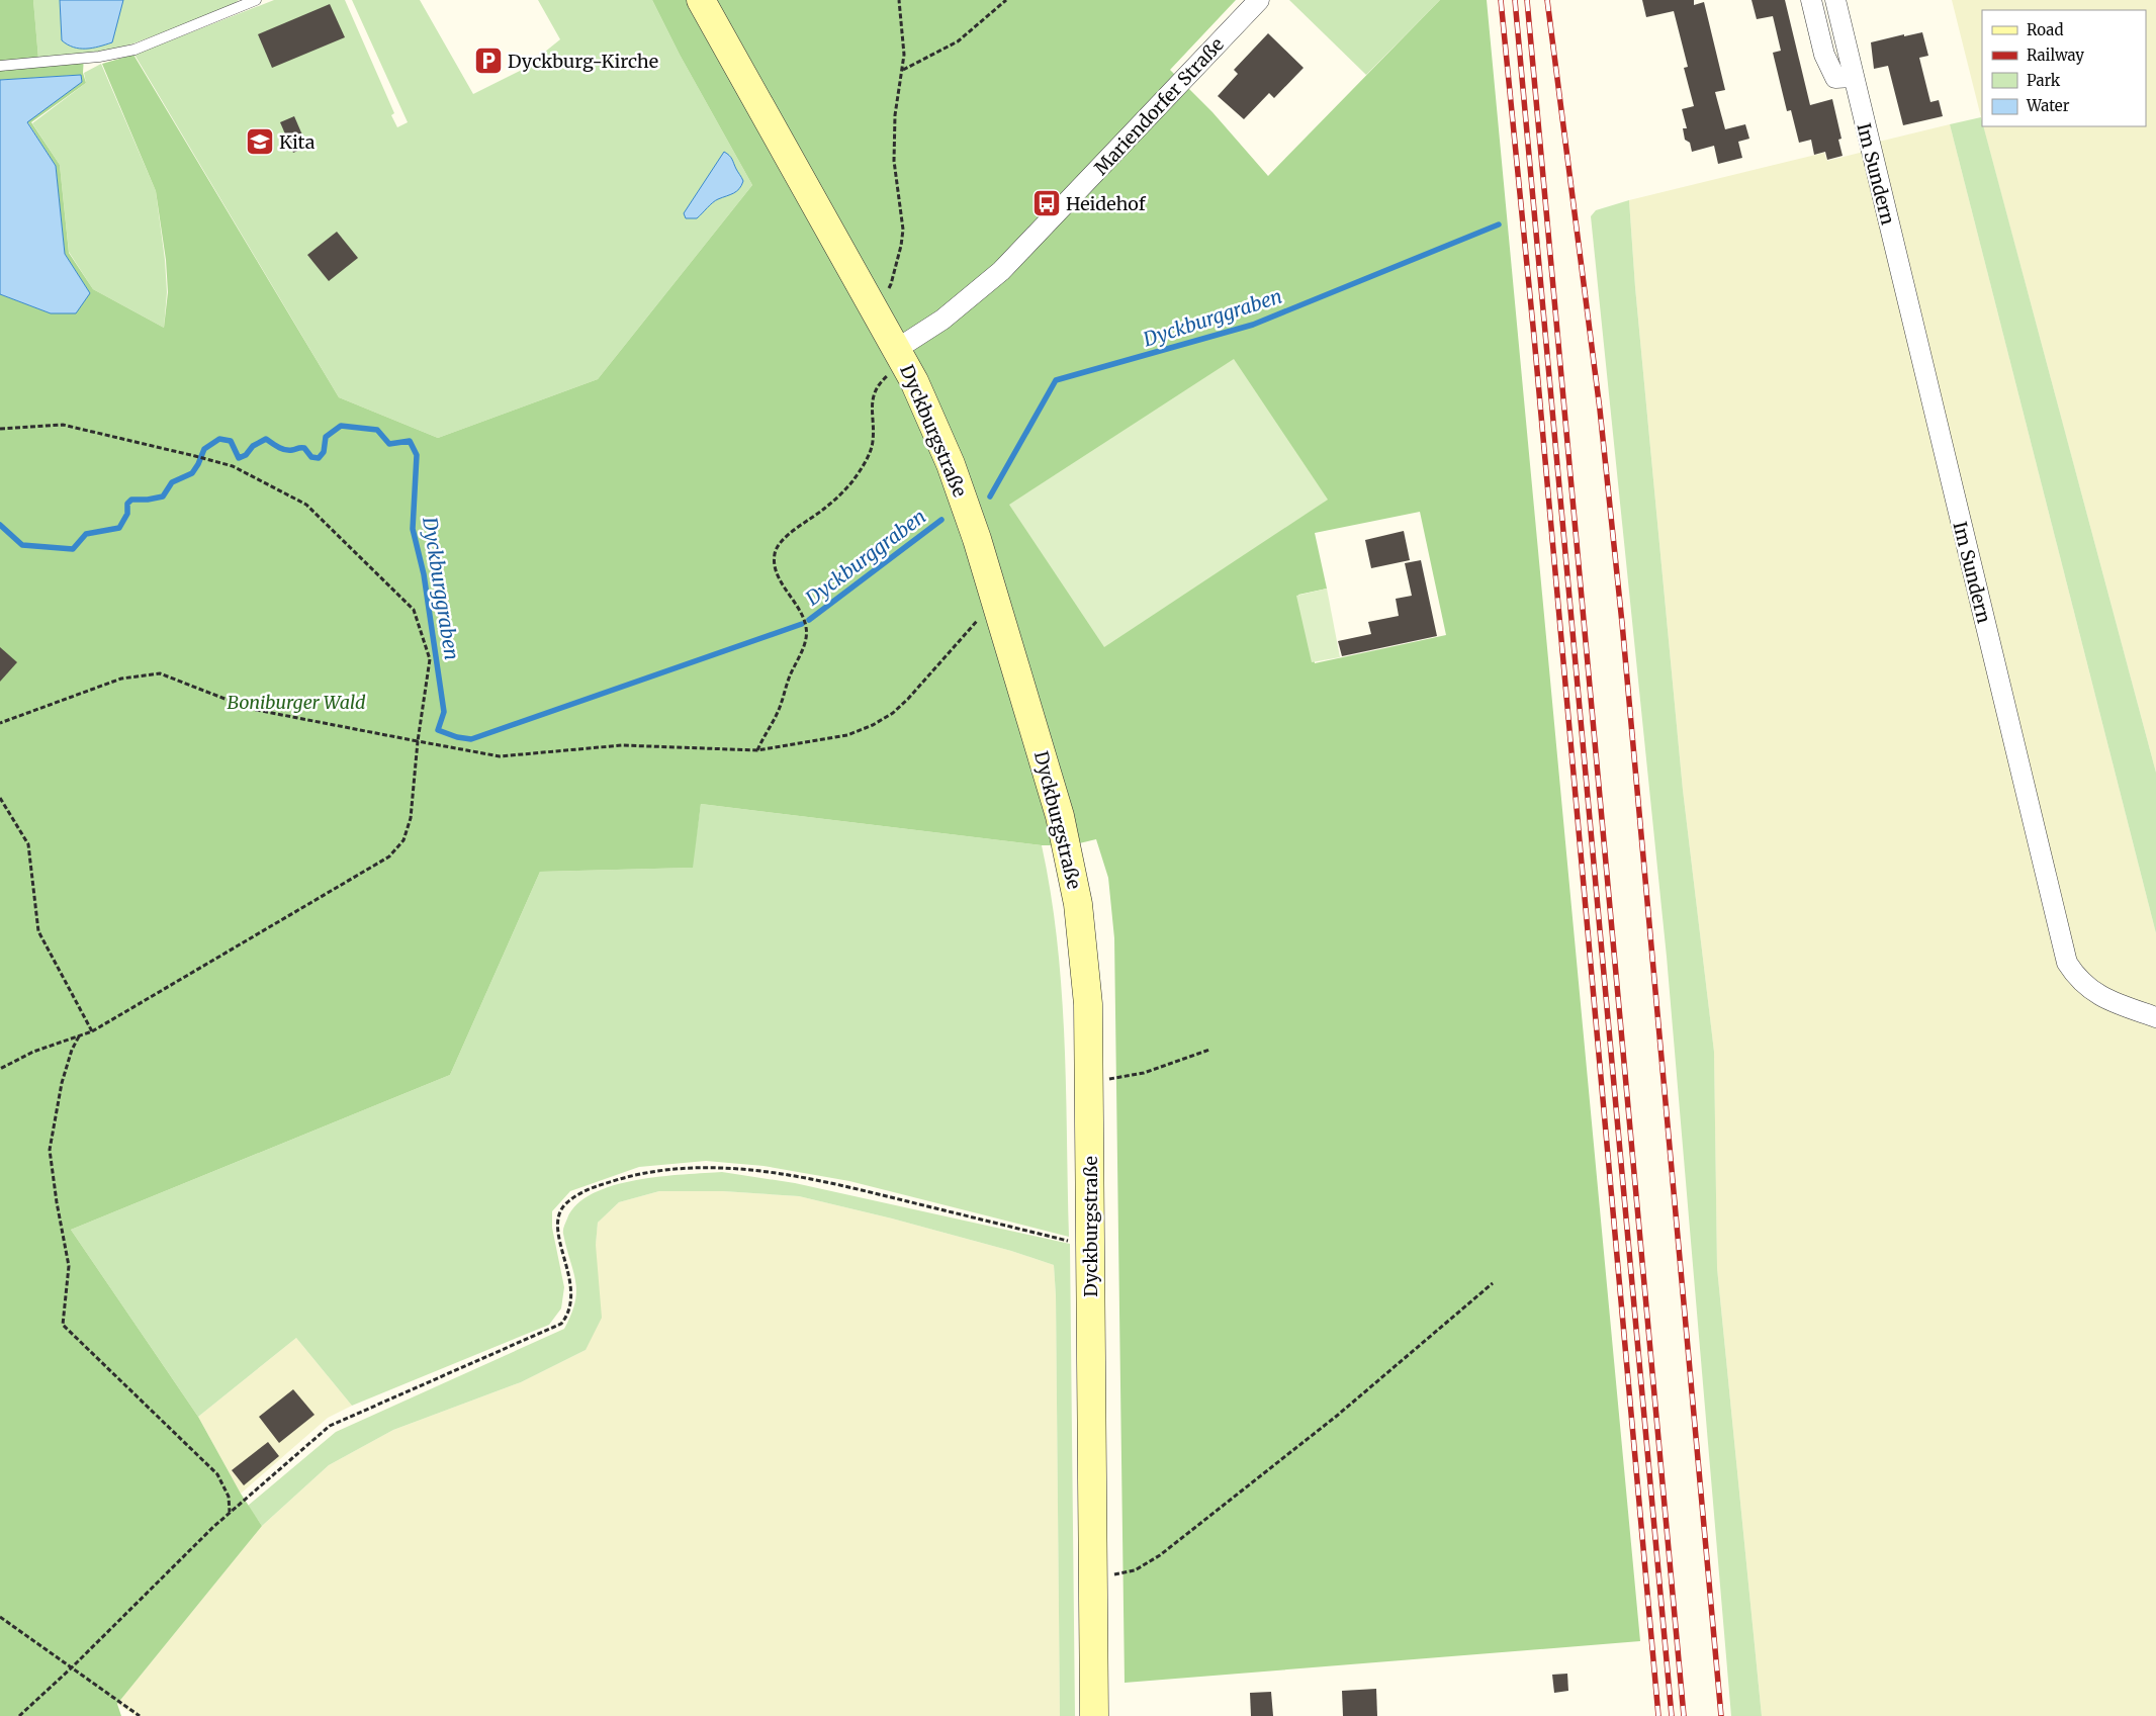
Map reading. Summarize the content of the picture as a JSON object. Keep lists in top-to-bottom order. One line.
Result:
{"streets":{"street":["Mariendorfer Straße","Im Sundern","Dyckburgstraße"]},"crossings":[["Mariendorfer Straße","Dyckburgstraße"]],"water":["Dyckburggraben"],"parks":["Boniburger Wald"],"places":{"parking":["Dyckburg-Kirche"],"school or university":["Kita"],"bus stop":["Heidehof"]},"legend":["Road","Railway","Park","Water"]}
